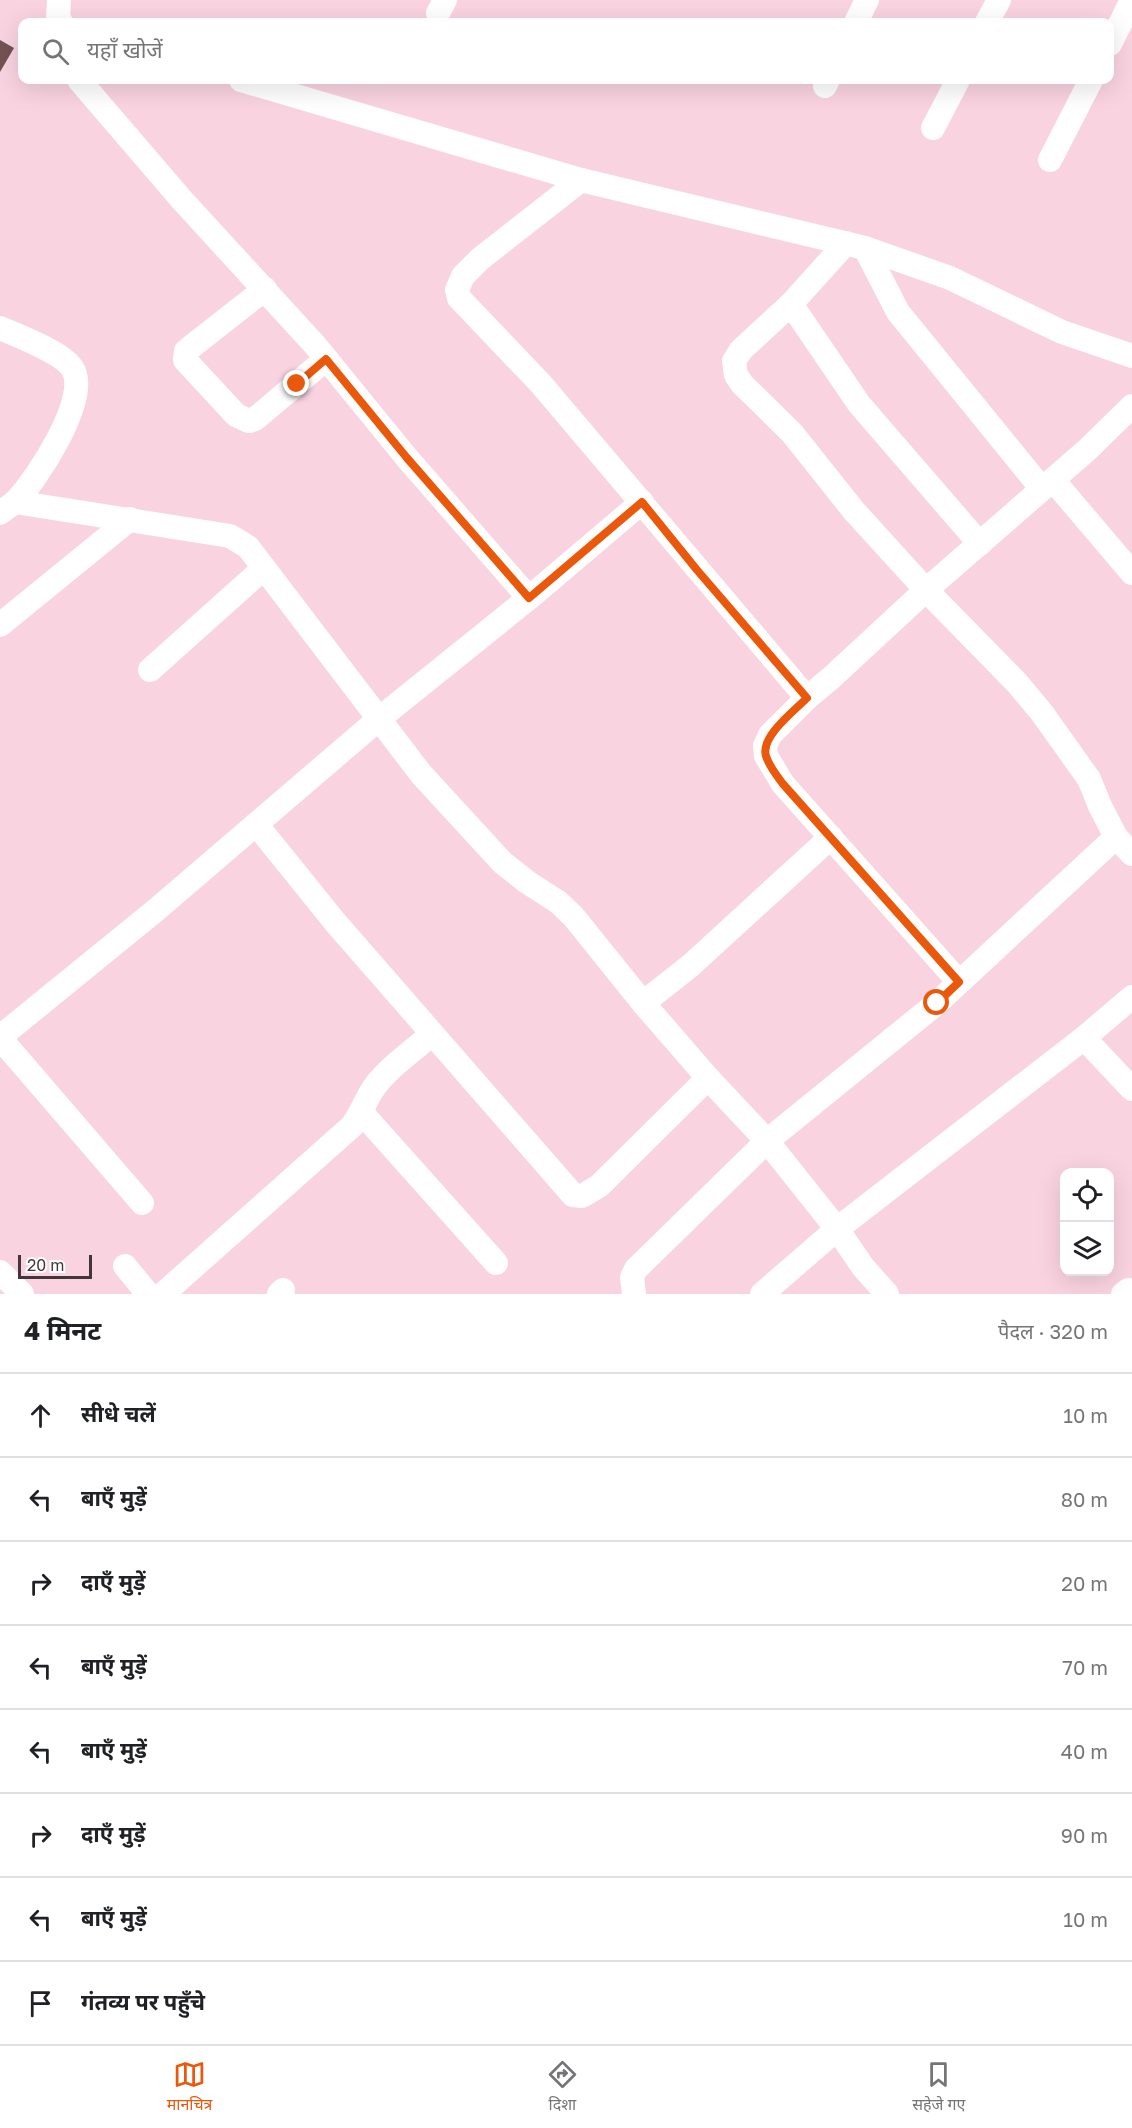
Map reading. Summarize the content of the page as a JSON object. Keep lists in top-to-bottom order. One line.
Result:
{"scale_bar":"20 m","page":{"search":"यहाँ खोजें","scale":"20 m","heading":["4 मिनट","पैदल · 320 m"],"list":[["सीधे चलें","10 m"],["बाएँ मुड़ें","80 m"],["दाएँ मुड़ें","20 m"],["बाएँ मुड़ें","70 m"],["बाएँ मुड़ें","40 m"],["दाएँ मुड़ें","90 m"],["बाएँ मुड़ें","10 m"],"गंतव्य पर पहुँचे"],"nav":["मानचित्र","दिशा","सहेजे गए"]}}
